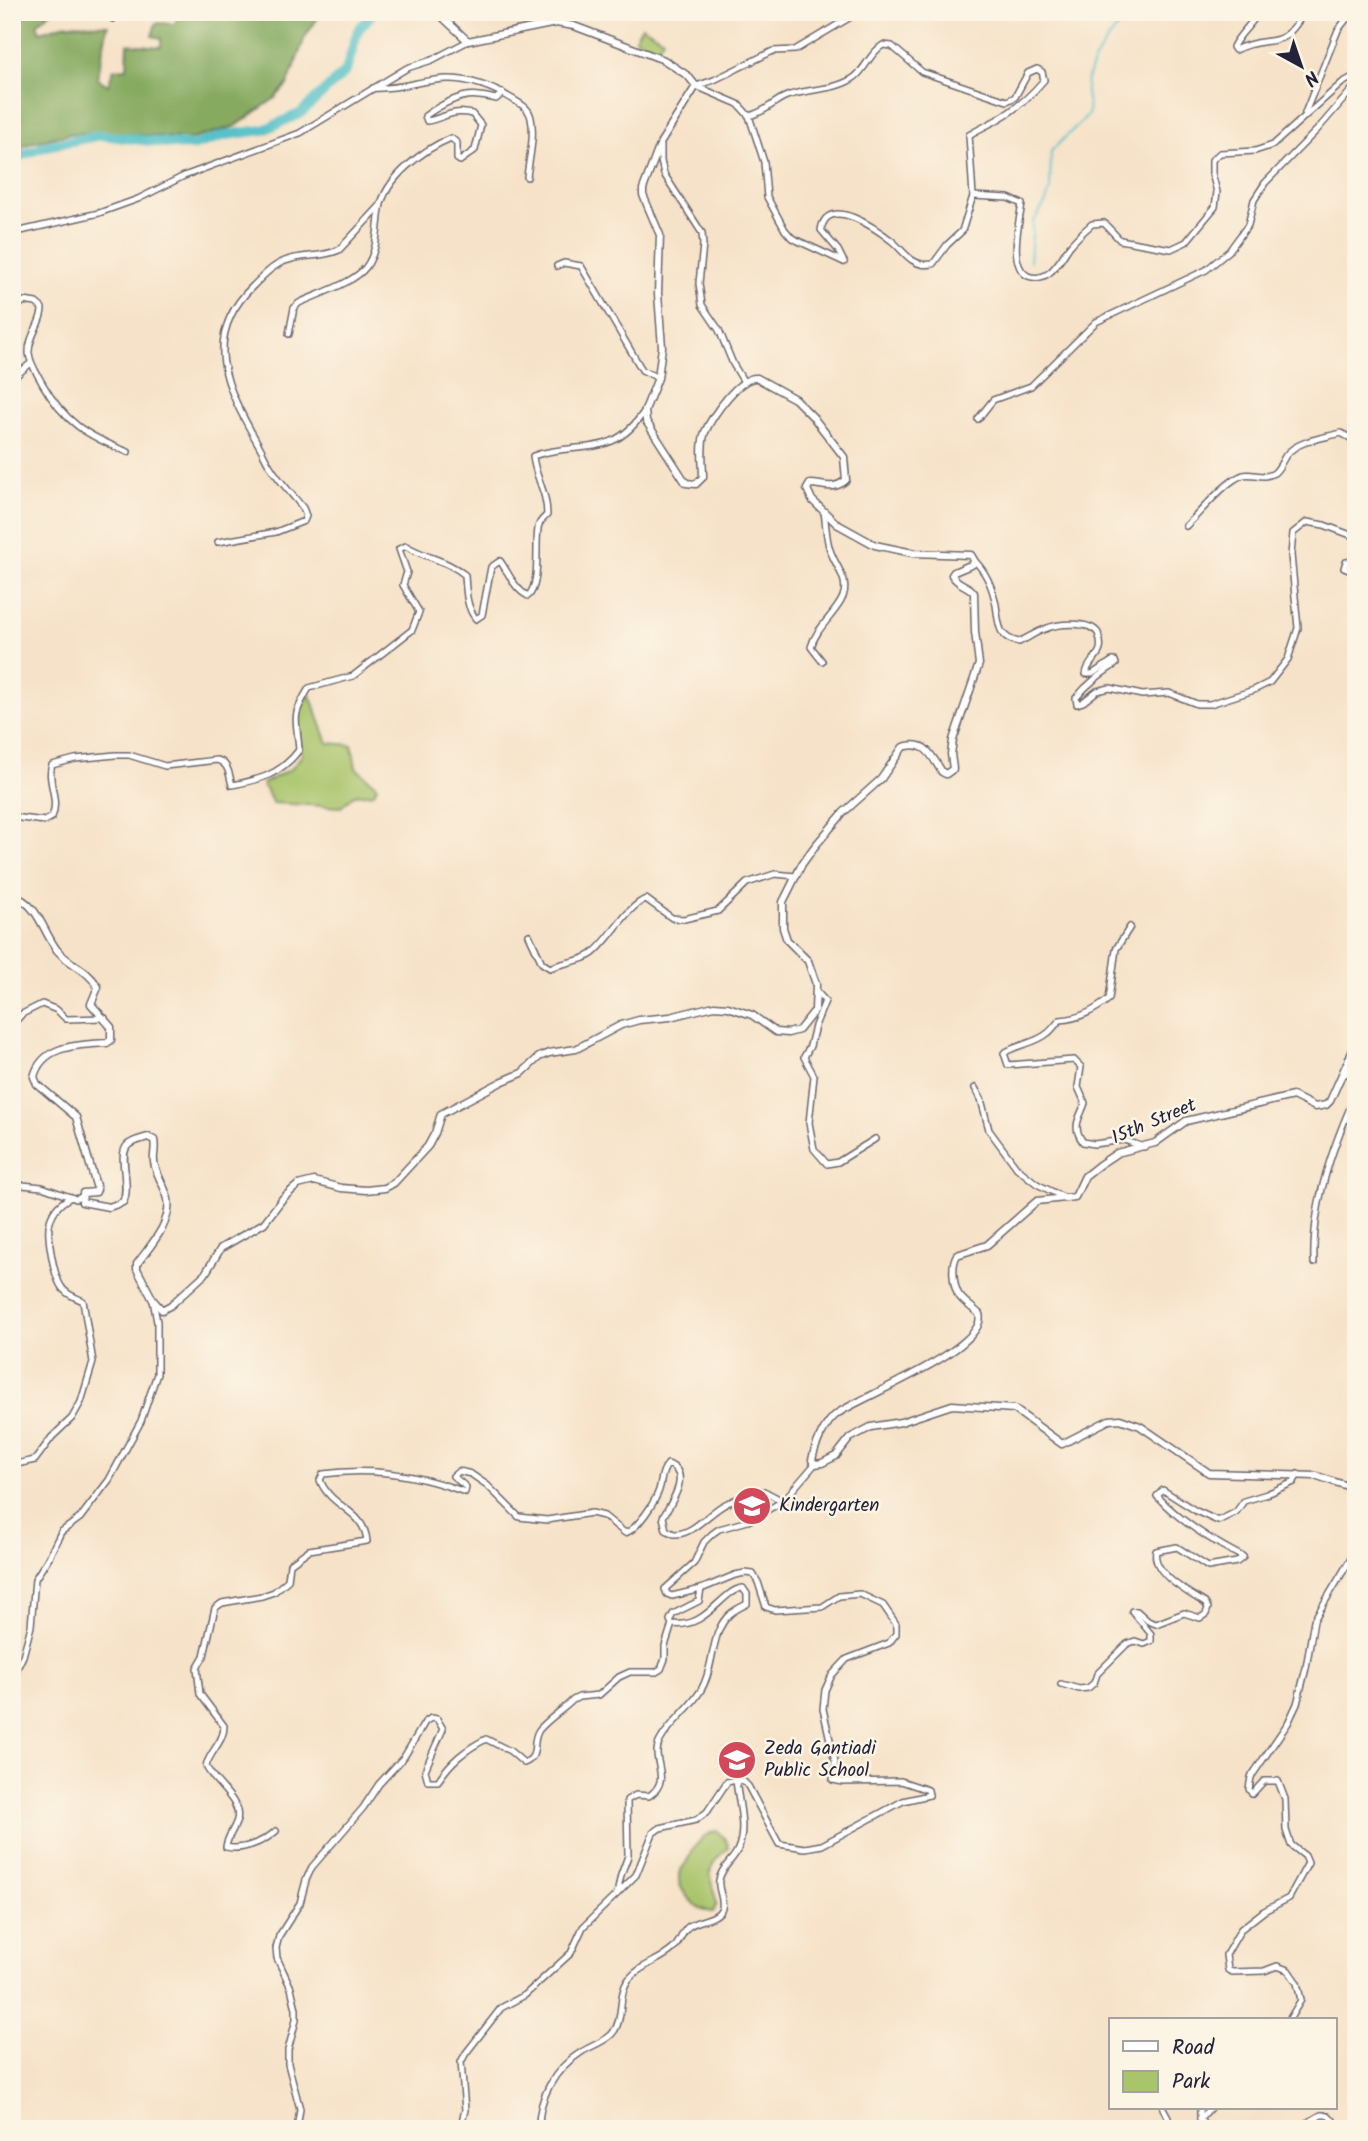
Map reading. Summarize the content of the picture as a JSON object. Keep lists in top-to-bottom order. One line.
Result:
{"streets":{"street":["15th Street"]},"places":{"school or university":["Kindergarten","Zeda Gantiadi Public School"]},"legend":["Road","Park"],"north":"bottom right"}
